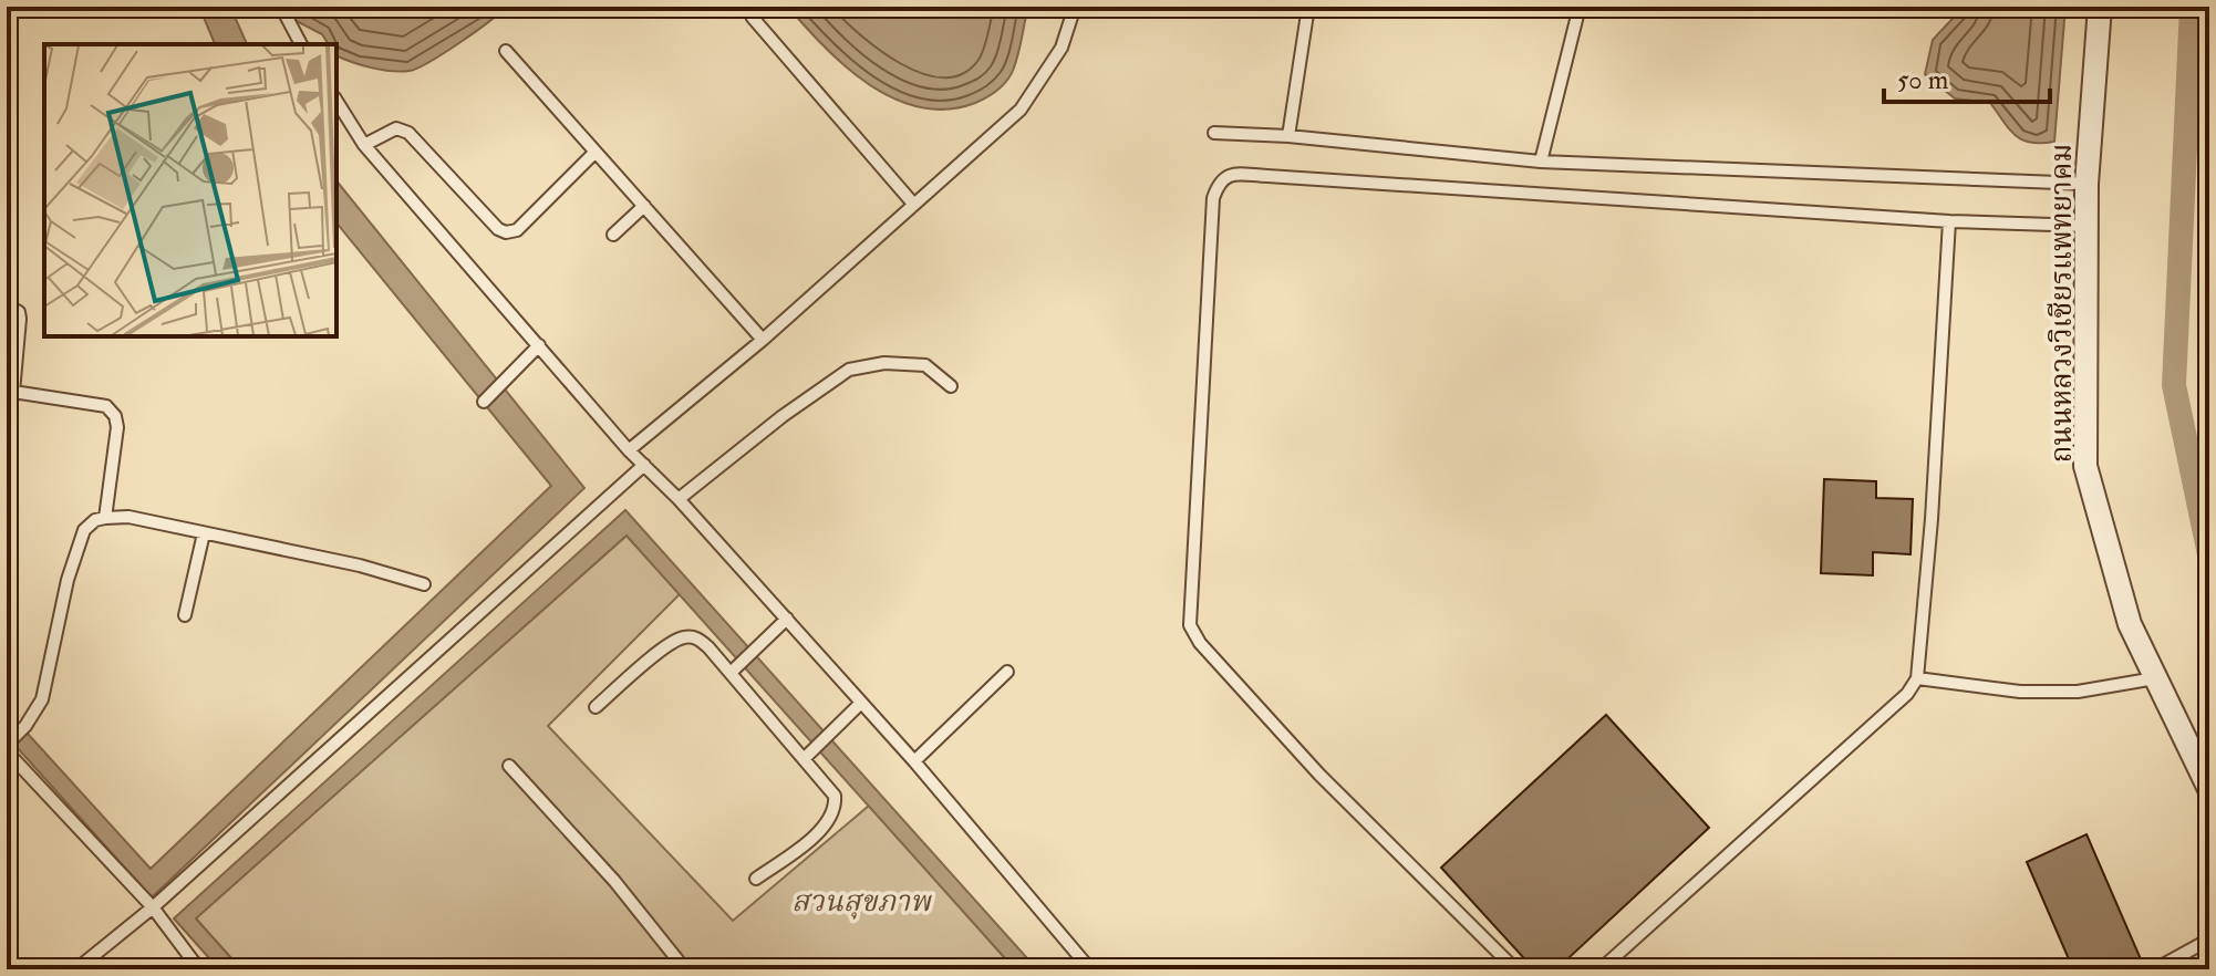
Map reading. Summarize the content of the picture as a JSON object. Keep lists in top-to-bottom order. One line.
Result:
{"streets":{"street":["ถนนหลวงวิเชียรแพทยาคม"]},"parks":["สวนสุขภาพ"],"scale_bar":"50 m"}
